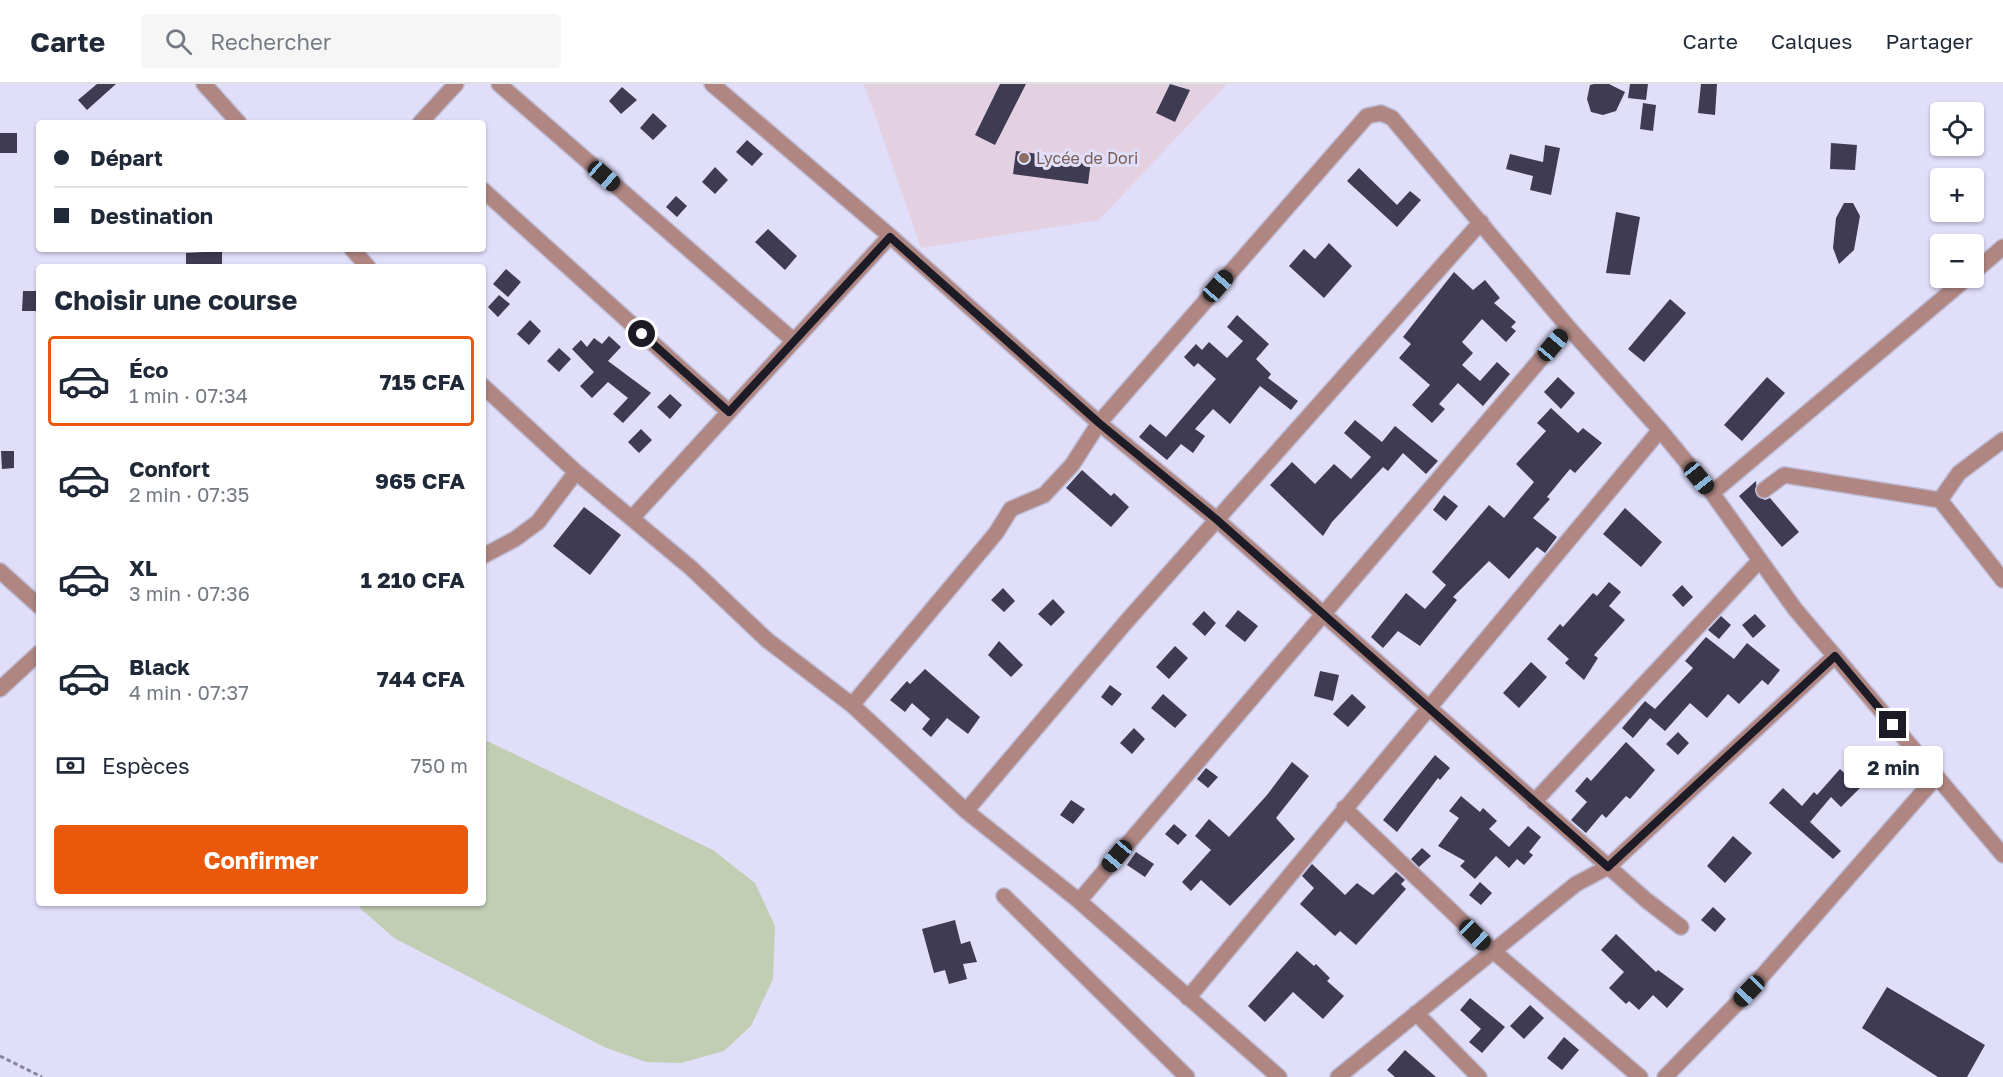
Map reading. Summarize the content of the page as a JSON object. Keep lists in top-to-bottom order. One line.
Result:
{"places":["Lycée de Dori"],"page":{"header":"Carte","search":"Rechercher","nav":["Carte","Calques","Partager"],"map_buttons":["+","−"],"banner":["Départ","Destination"],"heading":"Choisir une course","list":[{"name":"Éco","note":"1 min · 07:34","value":"715 CFA"},{"name":"Confort","note":"2 min · 07:35","value":"965 CFA"},{"name":"XL","note":"3 min · 07:36","value":"1 210 CFA"},{"name":"Black","note":"4 min · 07:37","value":"744 CFA"}],"pay":["Espèces","750 m"],"bubble":"2 min","buttons":"Confirmer"}}
